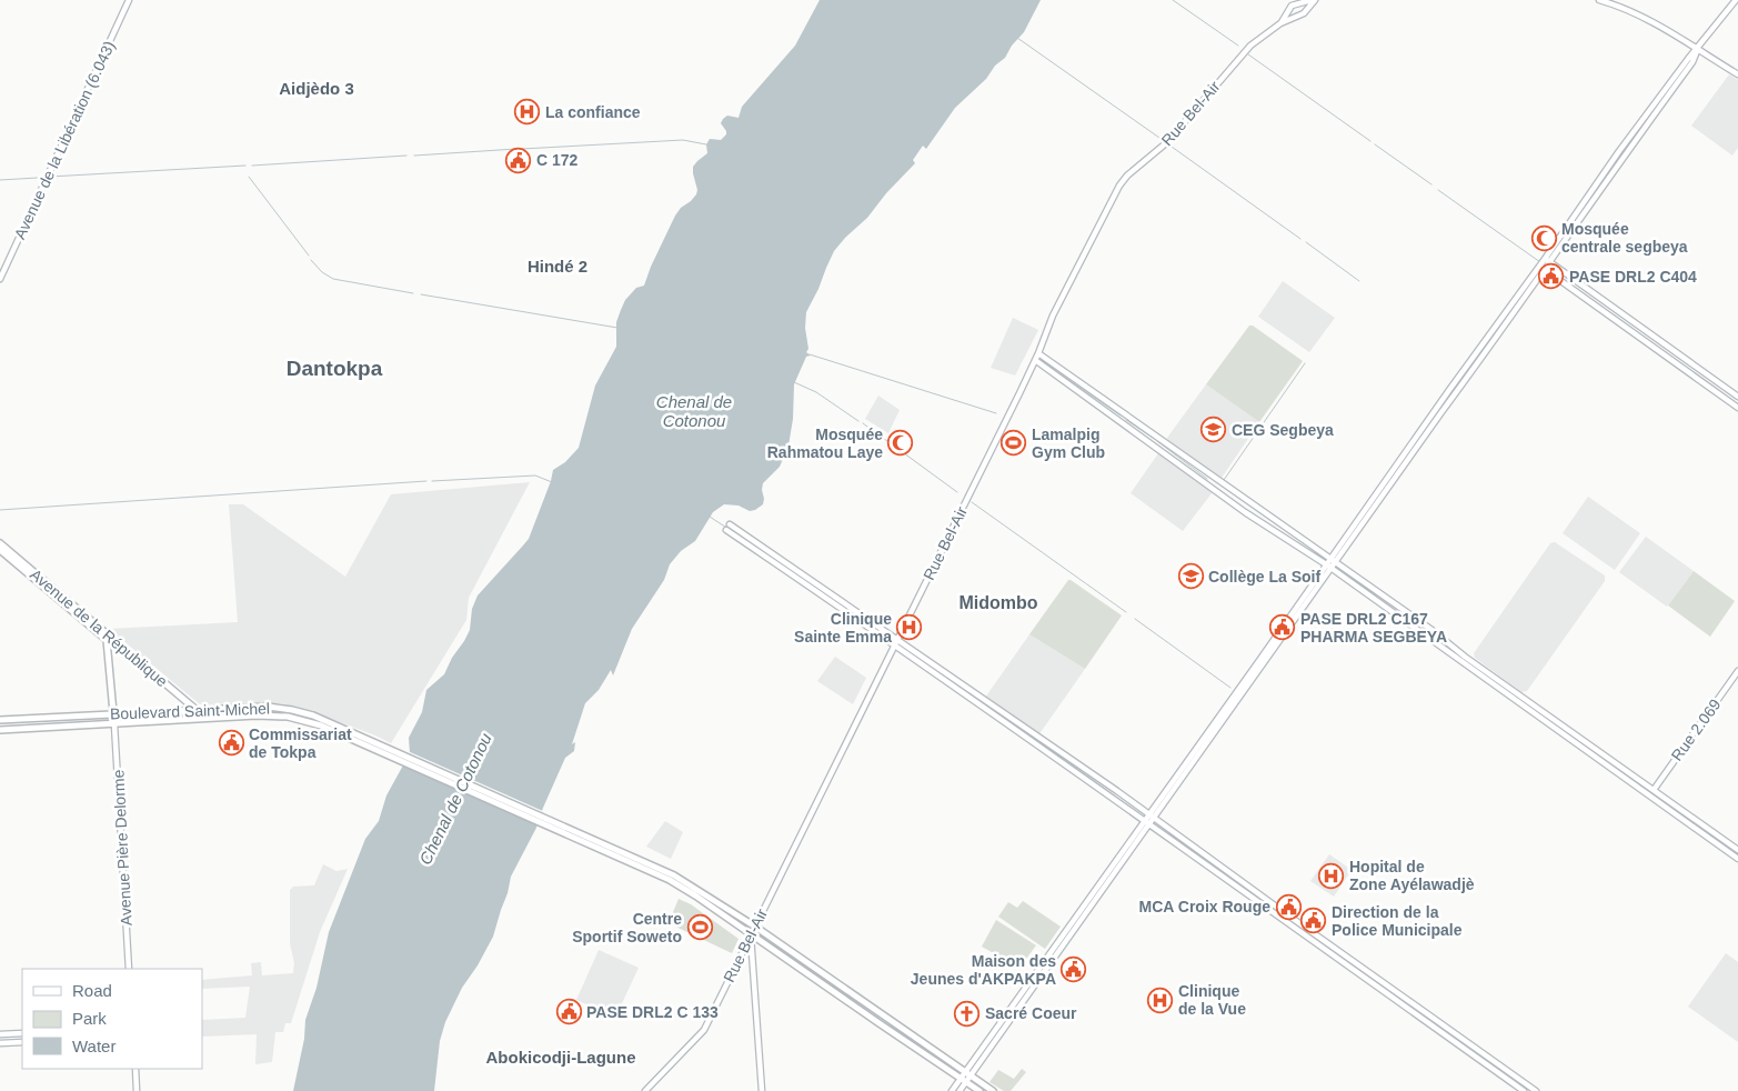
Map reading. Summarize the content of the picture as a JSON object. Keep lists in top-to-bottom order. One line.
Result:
{"streets":{"main road":["Avenue de la République","Boulevard Saint-Michel"],"street":["Rue Bel-Air","Avenue de la Libération (6.043)","Rue 2.069","Avenue Pière Delorme"]},"crossings":[["Avenue de la République","Boulevard Saint-Michel"],["Boulevard Saint-Michel","Avenue Pière Delorme"]],"districts":["Aidjèdo 3","Hindé 2","Dantokpa","Midombo","Abokicodji-Lagune"],"water":["Chenal de Cotonou"],"places":{"hospital":["La confiance","Clinique Sainte Emma","Hopital de Zone Ayélawadjè","Clinique de la Vue"],"public building":["C 172","PASE DRL2 C404","PASE DRL2 C167 PHARMA SEGBEYA","Commissariat de Tokpa","MCA Croix Rouge","Direction de la Police Municipale","Maison des Jeunes d'AKPAKPA","PASE DRL2 C 133"],"mosque":["Mosquée centrale segbeya","Mosquée Rahmatou Laye"],"school or university":["CEG Segbeya","Collège La Soif"],"sports":["Lamalpig Gym Club","Centre Sportif Soweto"],"church":["Sacré Coeur"]},"legend":["Road","Park","Water"]}
